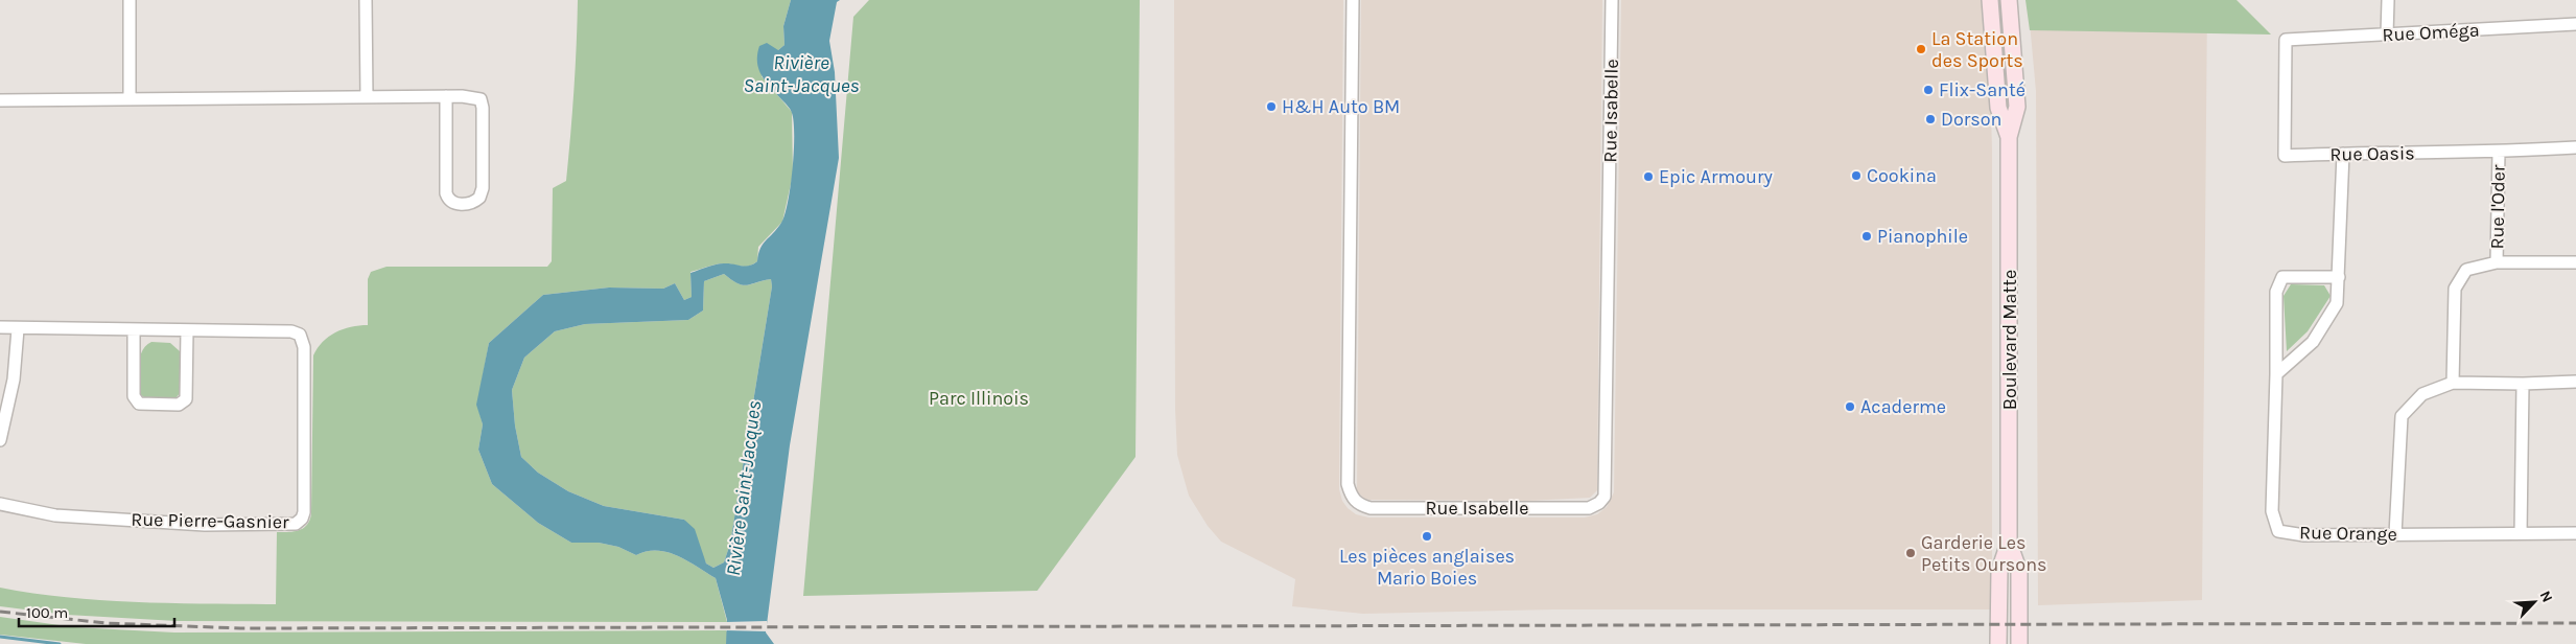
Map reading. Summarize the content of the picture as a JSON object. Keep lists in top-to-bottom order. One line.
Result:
{"streets":{"main road":["Boulevard Matte"],"street":["Rue Oméga","Rue Isabelle","Rue Oasis","Rue l'Oder","Rue Pierre-Gasnier","Rue Orange"]},"crossings":[["Rue Oméga","Rue Oasis"],["Rue Oasis","Rue l'Oder"]],"water":["Rivière Saint-Jacques"],"parks":["Parc Illinois"],"places":["La Station des Sports","Flix-Santé","H&H Auto BM","Dorson","Cookina","Epic Armoury","Pianophile","Acaderme","Les pièces anglaises Mario Boies","Garderie Les Petits Oursons"],"scale_bar":"100 m","north":"top right"}
